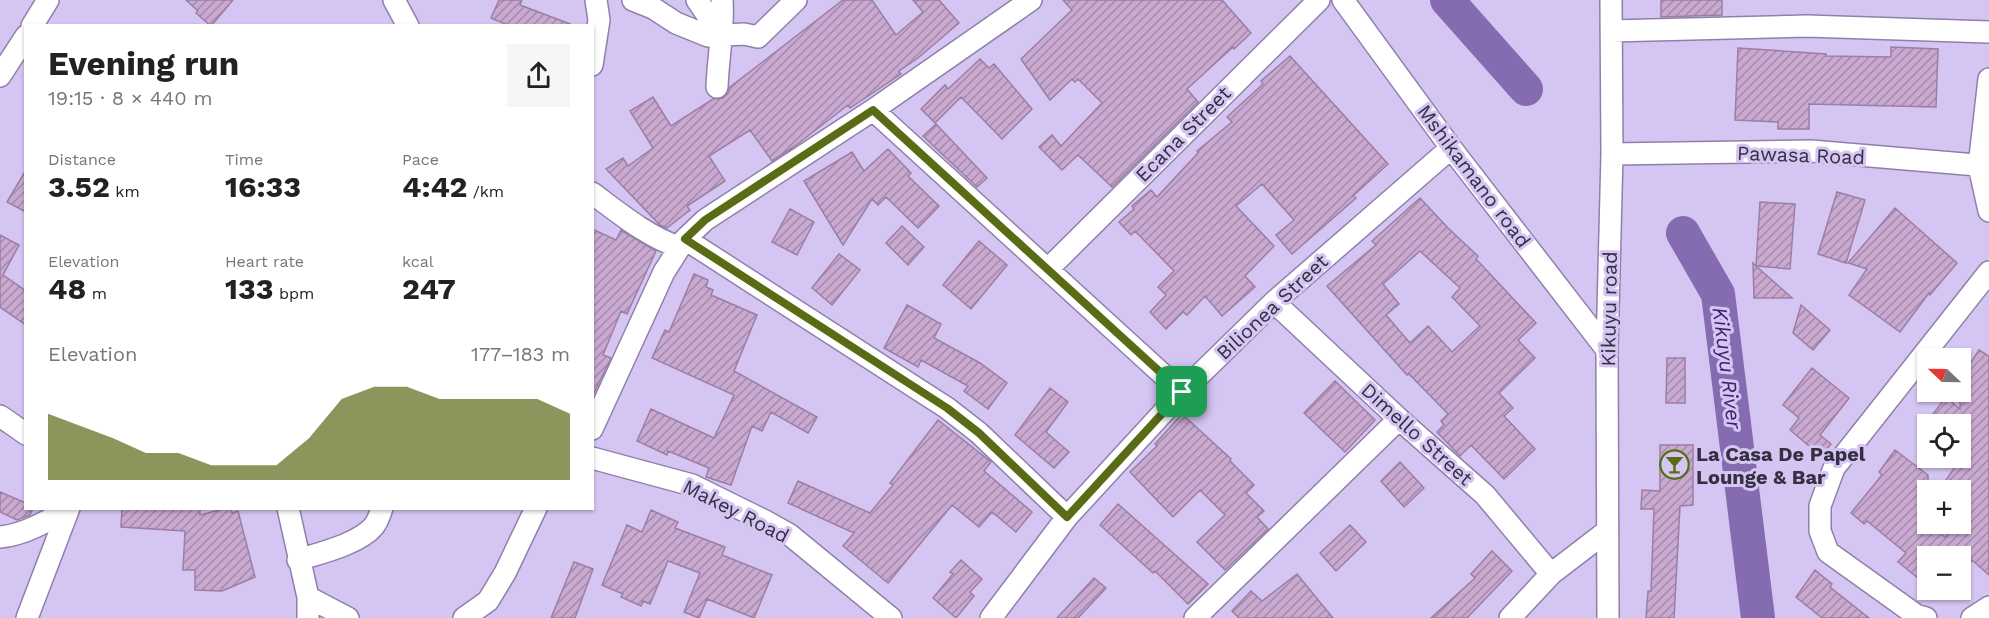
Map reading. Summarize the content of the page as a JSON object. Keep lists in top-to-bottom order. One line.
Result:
{"streets":{"street":["Ecana Street","Pawasa Road","Mshikamano road","Bilionea Street","Kikuyu road","Dimello Street","Makey Road"]},"crossings":[["Pawasa Road","Kikuyu road"],["Mshikamano road","Bilionea Street"],["Mshikamano road","Kikuyu road"],["Bilionea Street","Dimello Street"]],"water":["Kikuyu River"],"places":{"bar":["La Casa De Papel Lounge & Bar"]},"north":"left","page":{"heading":["Evening run","19:15 · 8 × 440 m"],"stats":[["Distance","3.52 km"],["Time","16:33"],["Pace","4:42 /km"],["Elevation","48 m"],["Heart rate","133 bpm"],["kcal","247"]],"chart":["Elevation","177–183 m"],"map_buttons":["+","−"]}}
